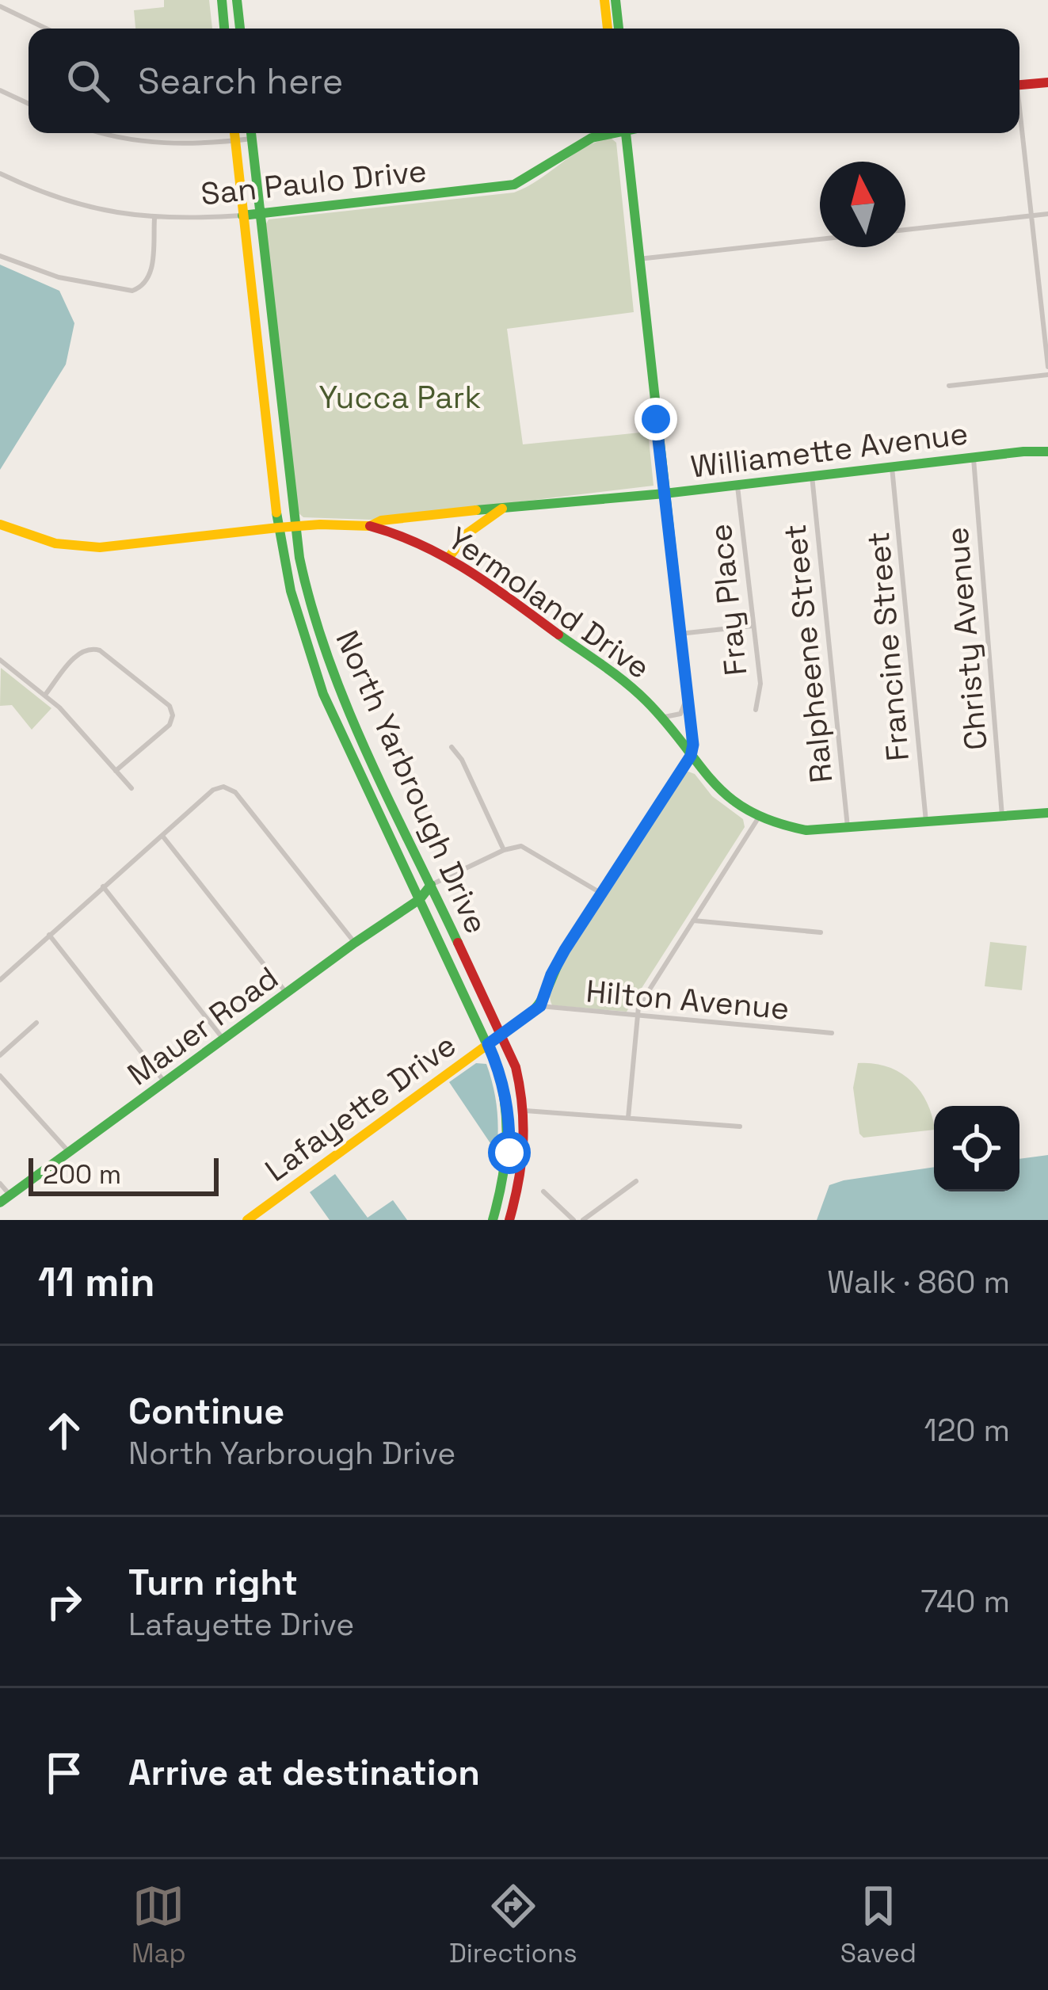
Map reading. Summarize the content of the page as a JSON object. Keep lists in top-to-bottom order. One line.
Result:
{"streets":{"street":["San Paulo Drive","Williamette Avenue","Fray Place","Yermoland Drive","Christy Avenue","Francine Street","Ralpheene Street","North Yarbrough Drive","Hilton Avenue","Mauer Road","Lafayette Drive"]},"crossings":[["San Paulo Drive","North Yarbrough Drive"],["Williamette Avenue","Fray Place"],["Williamette Avenue","Yermoland Drive"],["Williamette Avenue","Christy Avenue"],["Williamette Avenue","Francine Street"],["Williamette Avenue","Ralpheene Street"],["Williamette Avenue","North Yarbrough Drive"],["Yermoland Drive","Christy Avenue"],["Yermoland Drive","Francine Street"],["Yermoland Drive","Ralpheene Street"],["North Yarbrough Drive","Mauer Road"],["North Yarbrough Drive","Lafayette Drive"],["Hilton Avenue","Lafayette Drive"]],"parks":["Yucca Park"],"scale_bar":"200 m","north":"top","page":{"search":"Search here","scale":"200 m","heading":["11 min","Walk · 860 m"],"list":[["Continue","North Yarbrough Drive","120 m"],["Turn right","Lafayette Drive","740 m"],"Arrive at destination"],"nav":["Map","Directions","Saved"]}}
